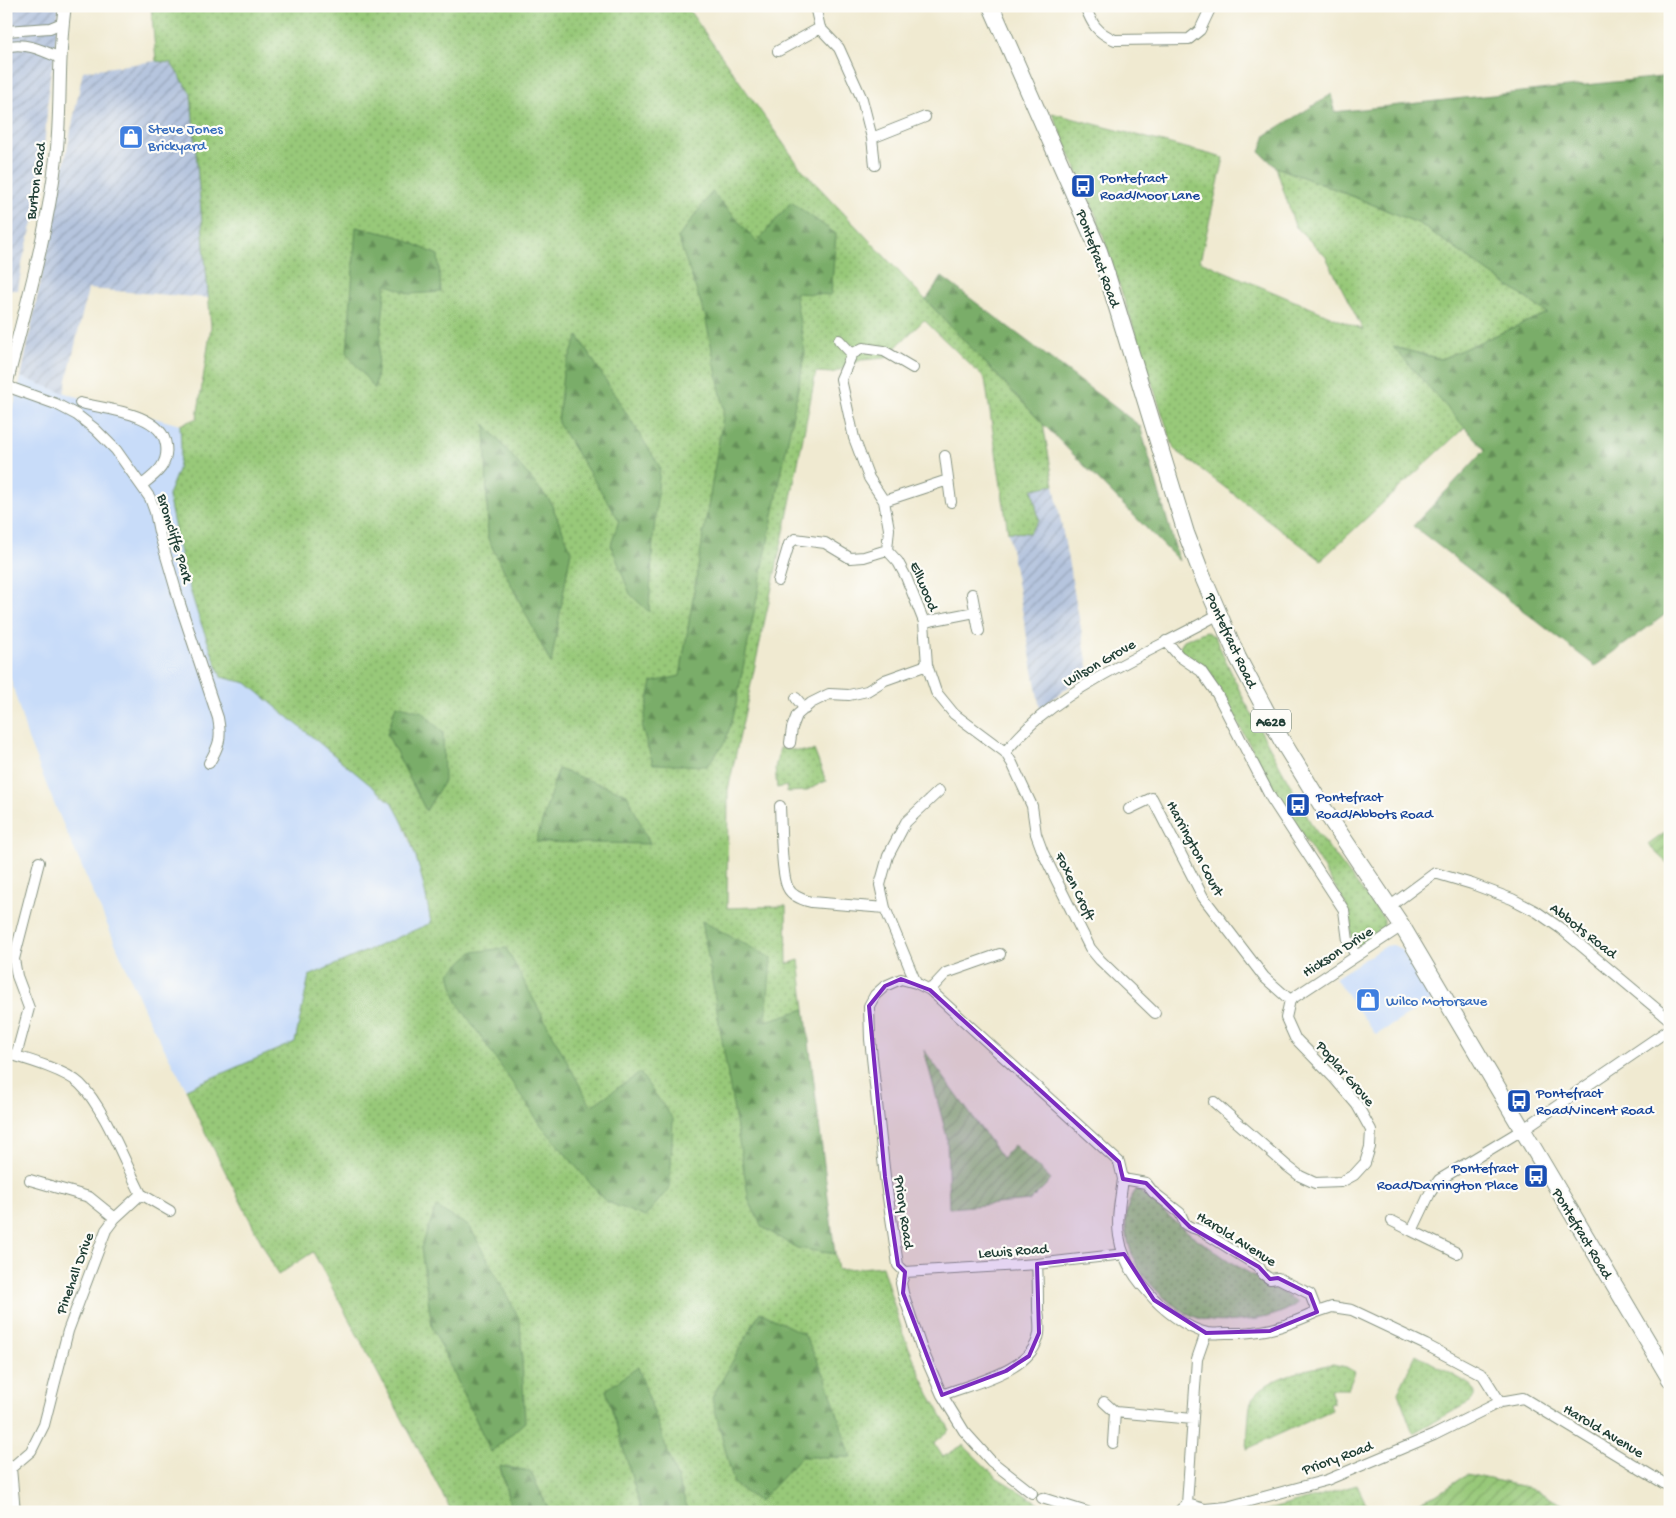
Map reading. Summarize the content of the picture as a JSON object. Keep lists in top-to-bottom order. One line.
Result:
{"streets":{"highway":["Pontefract Road","A628"],"street":["Burton Road","Bromcliffe Park","Ellwood","Wilson Grove","Harrington Court","Foxen Croft","Abbots Road","Hickson Drive","Poplar Grove","Priory Road","Harold Avenue","Lewis Road","Pinehall Drive"]},"crossings":[["Burton Road","Bromcliffe Park"],["Pontefract Road","Wilson Grove"],["Pontefract Road","Abbots Road"],["Pontefract Road","Hickson Drive"],["Ellwood","Wilson Grove"],["Ellwood","Foxen Croft"],["Wilson Grove","Foxen Croft"],["Harrington Court","Hickson Drive"],["Harrington Court","Poplar Grove"],["Hickson Drive","Poplar Grove"],["Priory Road","Harold Avenue"],["Priory Road","Lewis Road"]],"places":{"shop":["Steve Jones Brickyard","Wilco Motorsave"],"bus stop":["Pontefract Road/Moor Lane","Pontefract Road/Abbots Road","Pontefract Road/Vincent Road","Pontefract Road/Darrington Place"]}}
